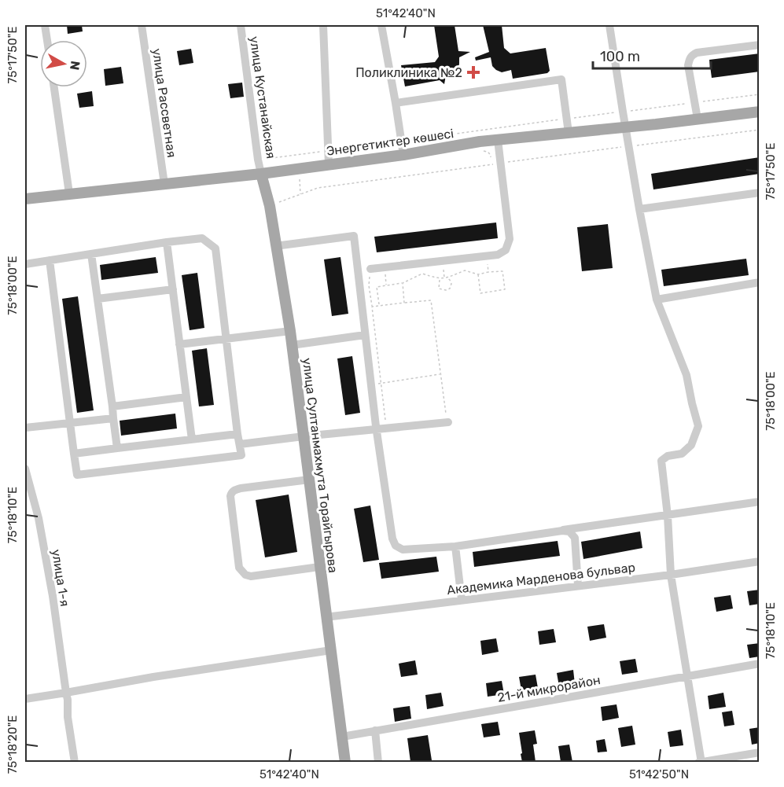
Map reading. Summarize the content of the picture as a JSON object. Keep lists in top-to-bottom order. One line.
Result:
{"streets":{"main road":["Энергетиктер көшесі","улица Султанмахмута Торайгырова"],"street":["улица Кустанайская","улица Рассветная","улица 1-я","Академика Марденова бульвар","21-й микрорайон"]},"crossings":[["улица Кустанайская","Энергетиктер көшесі"],["улица Кустанайская","улица Султанмахмута Торайгырова"],["улица Рассветная","Энергетиктер көшесі"],["Энергетиктер көшесі","улица Султанмахмута Торайгырова"],["улица Султанмахмута Торайгырова","Академика Марденова бульвар"],["улица Султанмахмута Торайгырова","21-й микрорайон"]],"places":{"health":["Поликлиника №2"]},"scale_bar":"100 m","north":"right","coordinates":["51°42'40\"N","75°17'50\"E","75°18'00\"E","75°18'10\"E","75°18'20\"E","51°42'50\"N"]}
